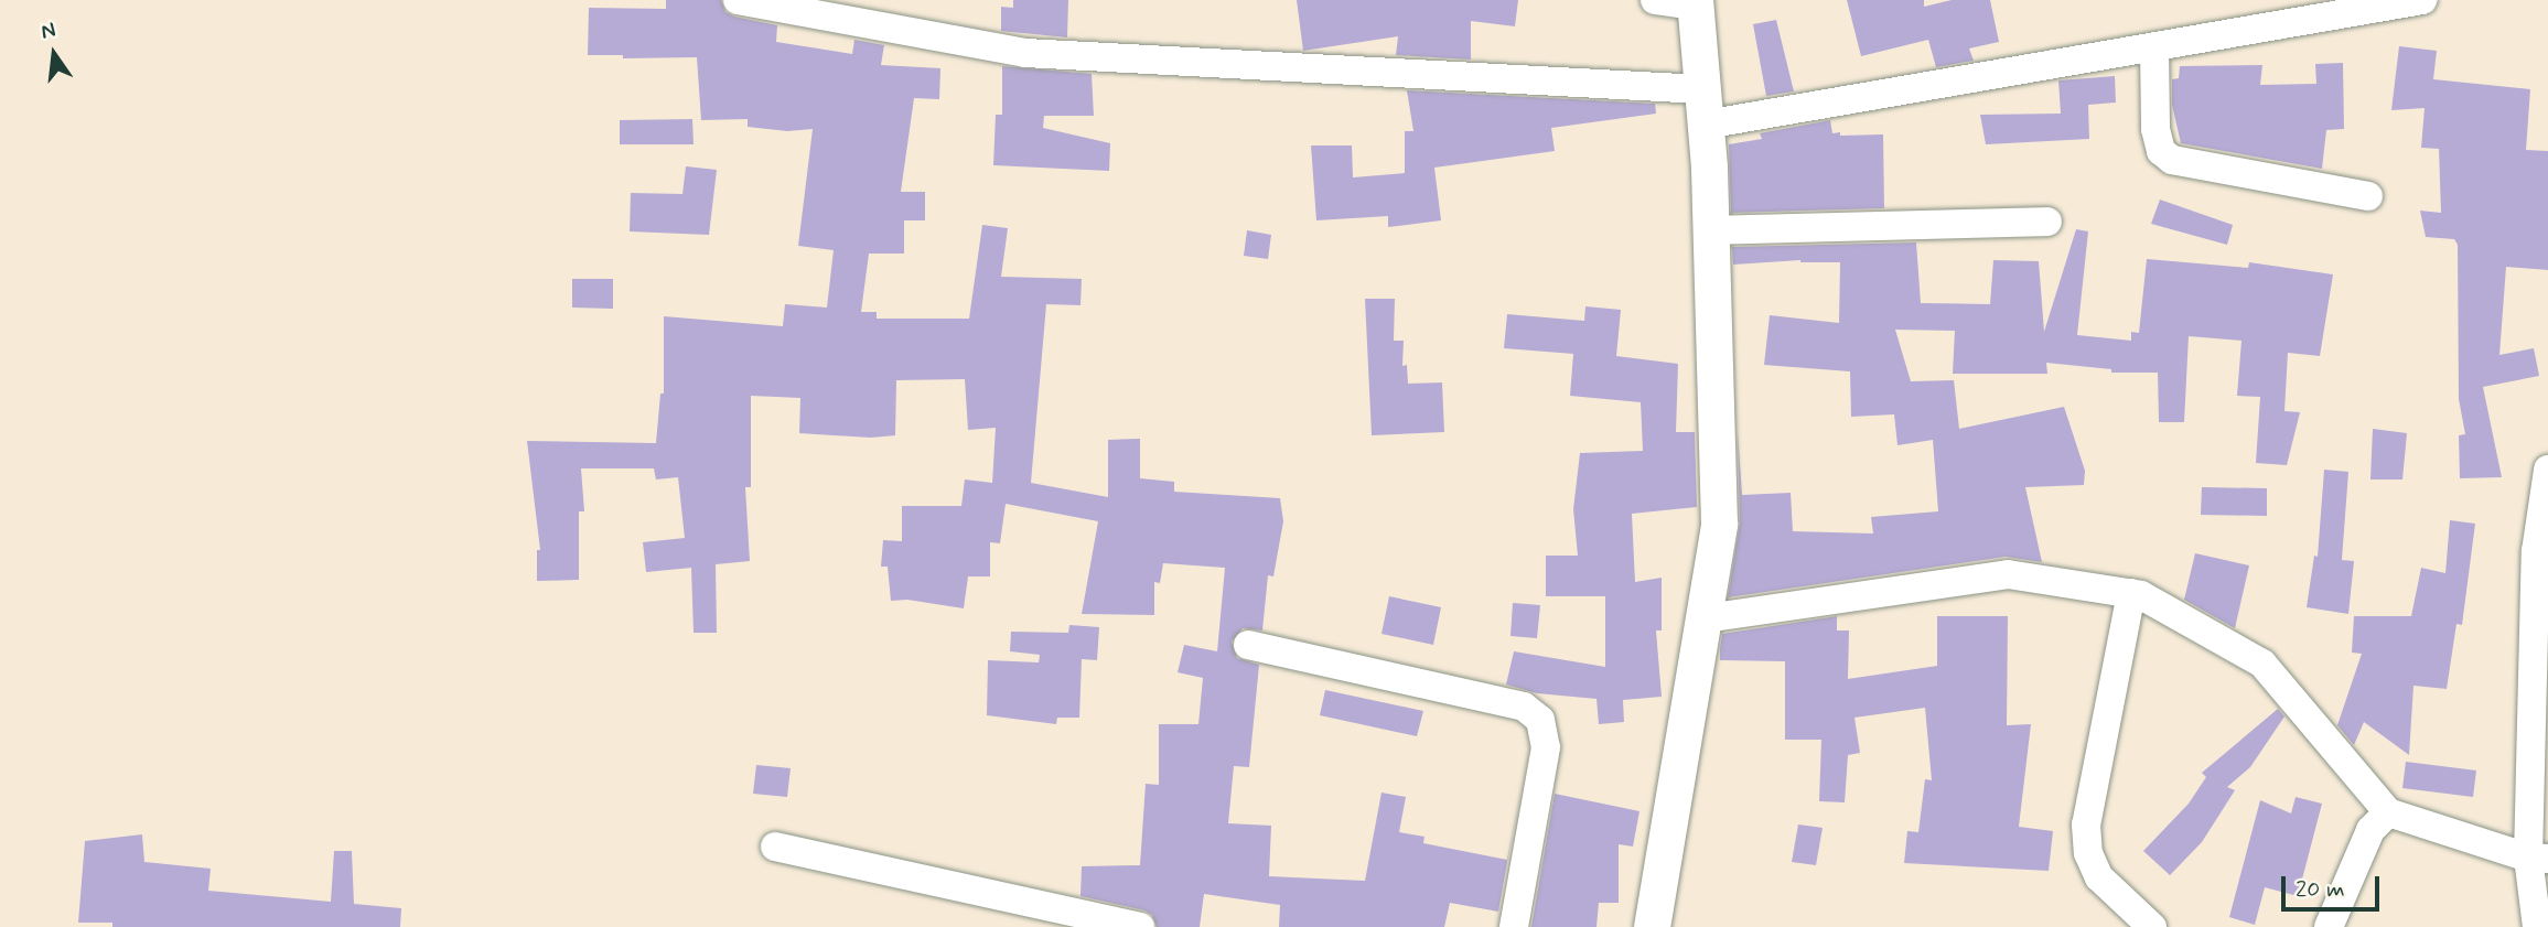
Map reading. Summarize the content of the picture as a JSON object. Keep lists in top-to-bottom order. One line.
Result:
{"scale_bar":"20 m","north":"top"}
